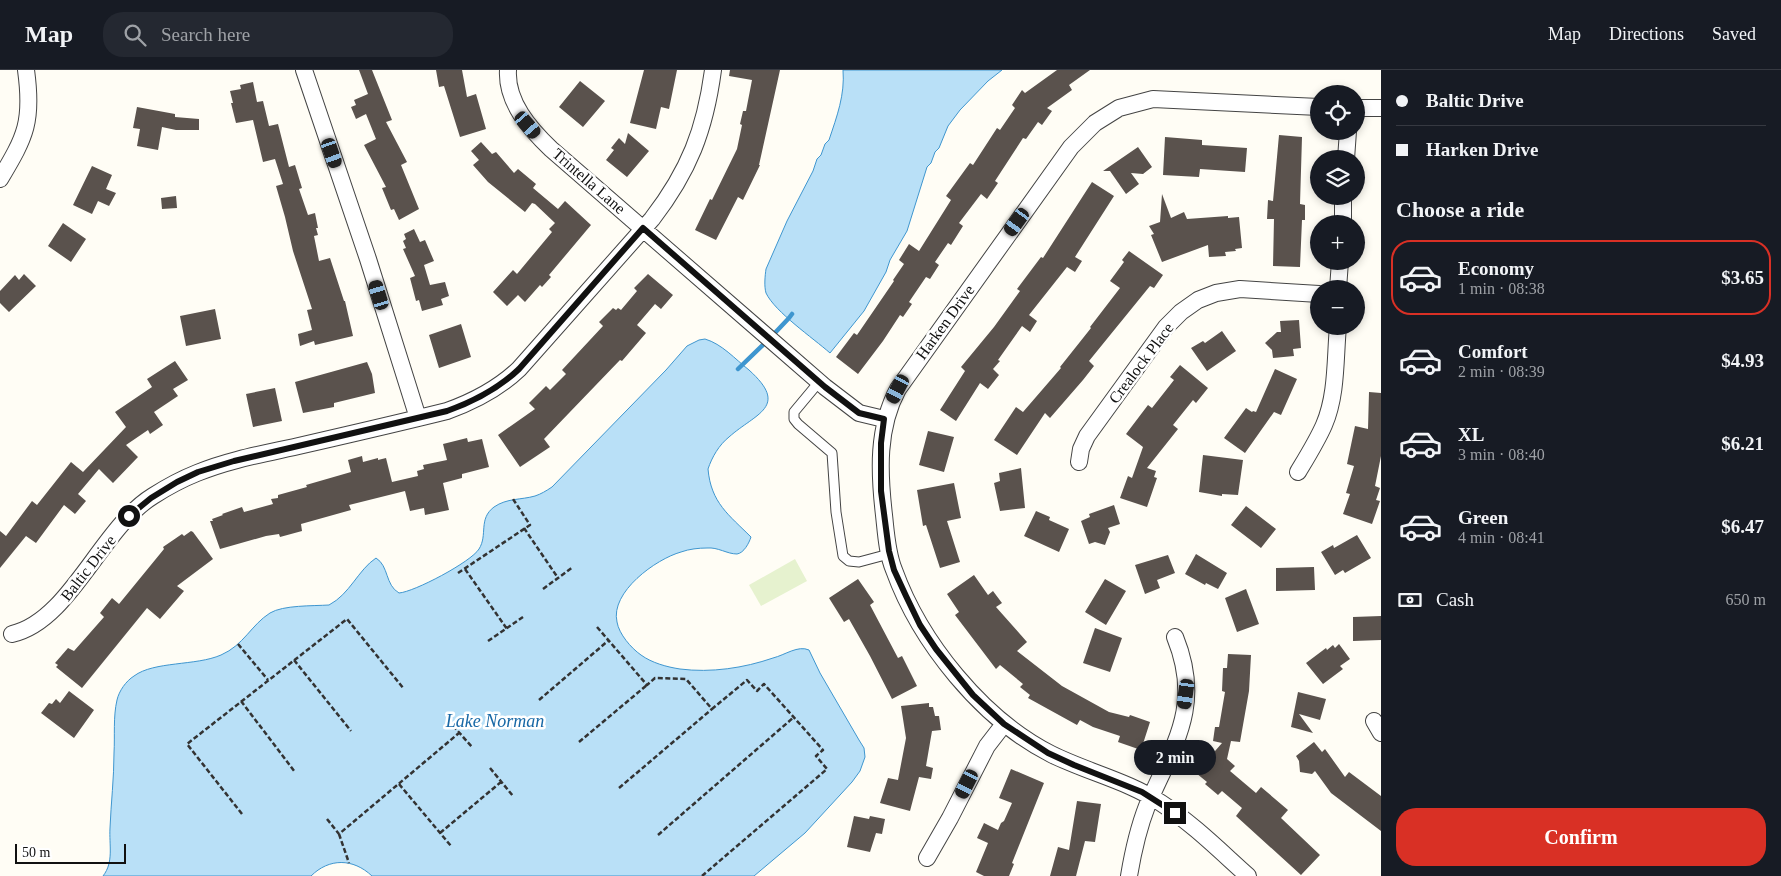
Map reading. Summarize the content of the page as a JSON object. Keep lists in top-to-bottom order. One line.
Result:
{"streets":{"street":["Trintella Lane","Harken Drive","Crealock Place","Baltic Drive"]},"crossings":[["Trintella Lane","Harken Drive"],["Trintella Lane","Baltic Drive"]],"water":["Lake Norman"],"scale_bar":"50 m","page":{"header":"Map","search":"Search here","nav":["Map","Directions","Saved"],"banner":["Baltic Drive","Harken Drive"],"map_buttons":["+","−"],"heading":"Choose a ride","list":[{"name":"Economy","note":"1 min · 08:38","value":"$3.65"},{"name":"Comfort","note":"2 min · 08:39","value":"$4.93"},{"name":"XL","note":"3 min · 08:40","value":"$6.21"},{"name":"Green","note":"4 min · 08:41","value":"$6.47"}],"pay":["Cash","650 m"],"bubble":"2 min","buttons":"Confirm","scale":"50 m"}}
